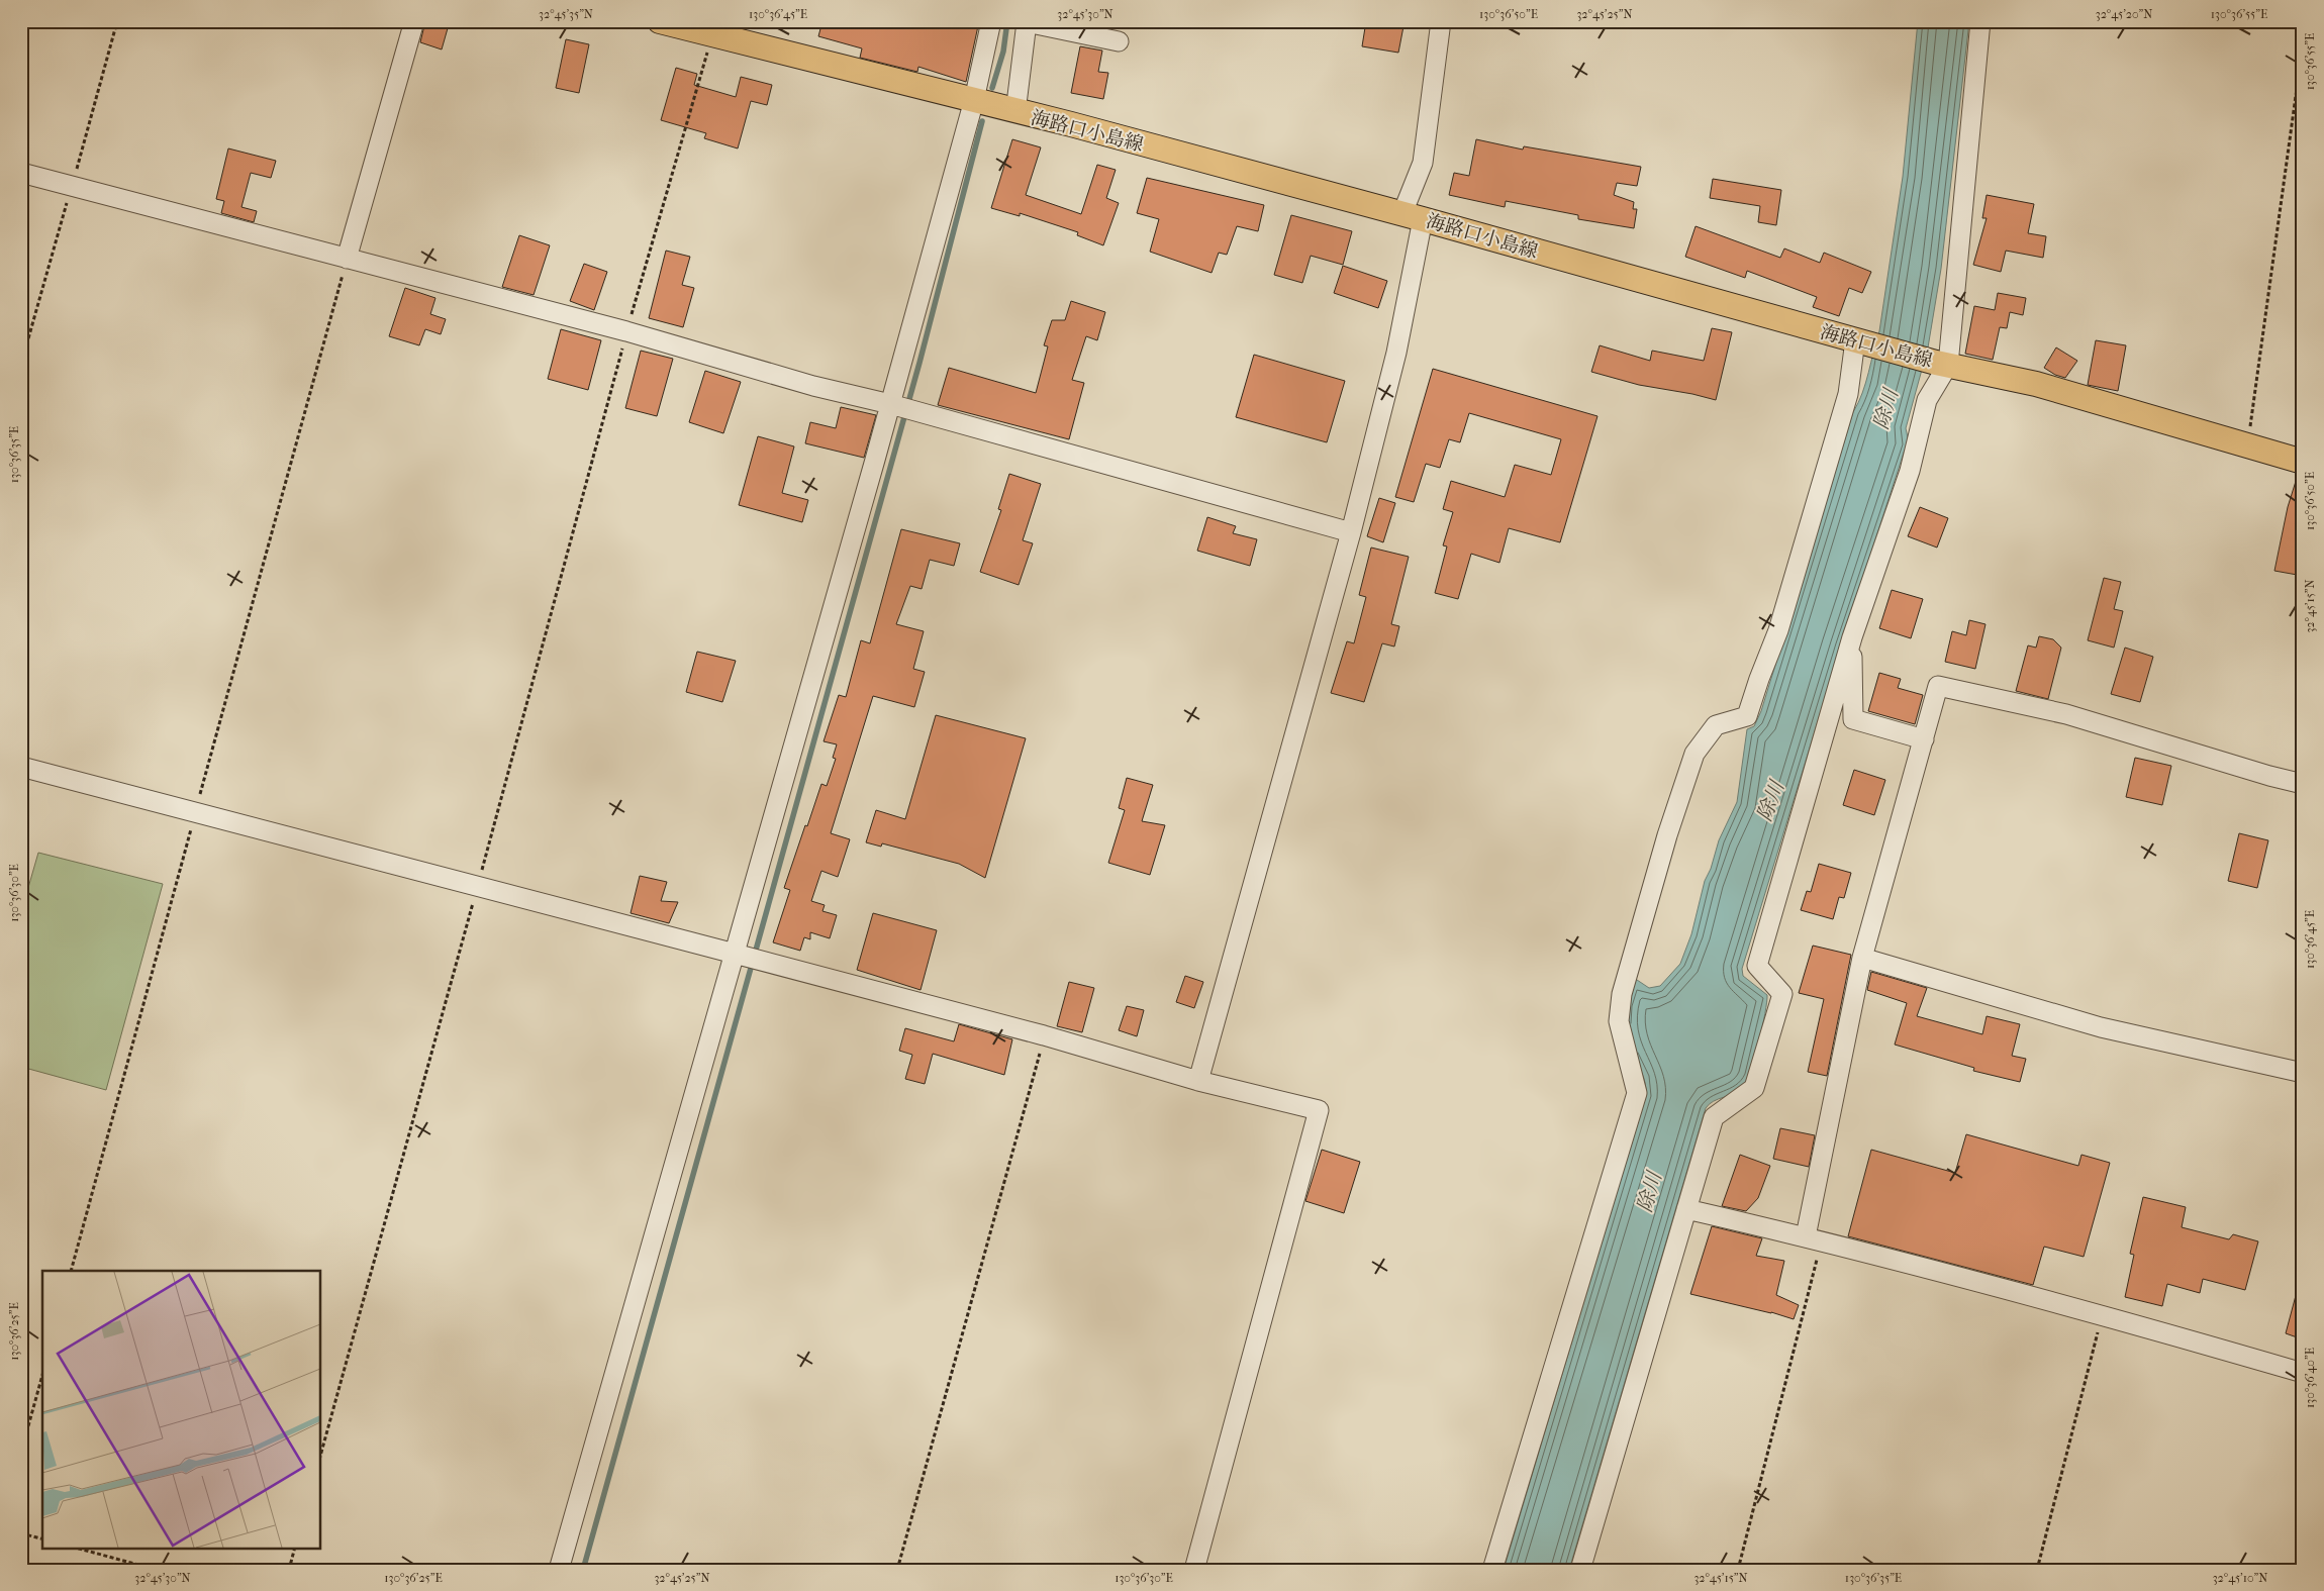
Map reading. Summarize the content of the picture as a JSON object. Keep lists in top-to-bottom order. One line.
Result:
{"streets":{"main road":["海路口小島線"]},"water":["除川"],"coordinates":["32°45'35\"N","130°36'45\"E","32°45'30\"N","130°36'50\"E","32°45'25\"N","32°45'20\"N","130°36'55\"E","130°36'35\"E","32°45'15\"N","130°36'30\"E","130°36'25\"E","130°36'40\"E","32°45'10\"N"]}
